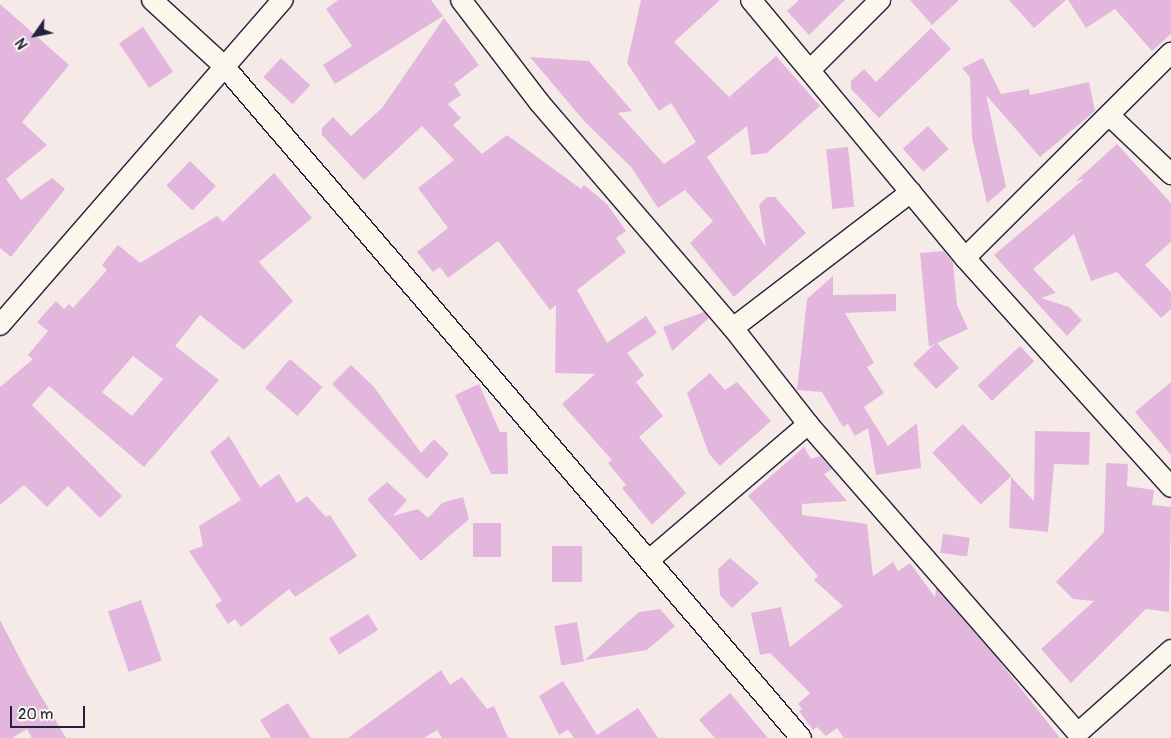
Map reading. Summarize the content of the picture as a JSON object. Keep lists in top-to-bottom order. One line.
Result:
{"scale_bar":"20 m","north":"bottom left"}
